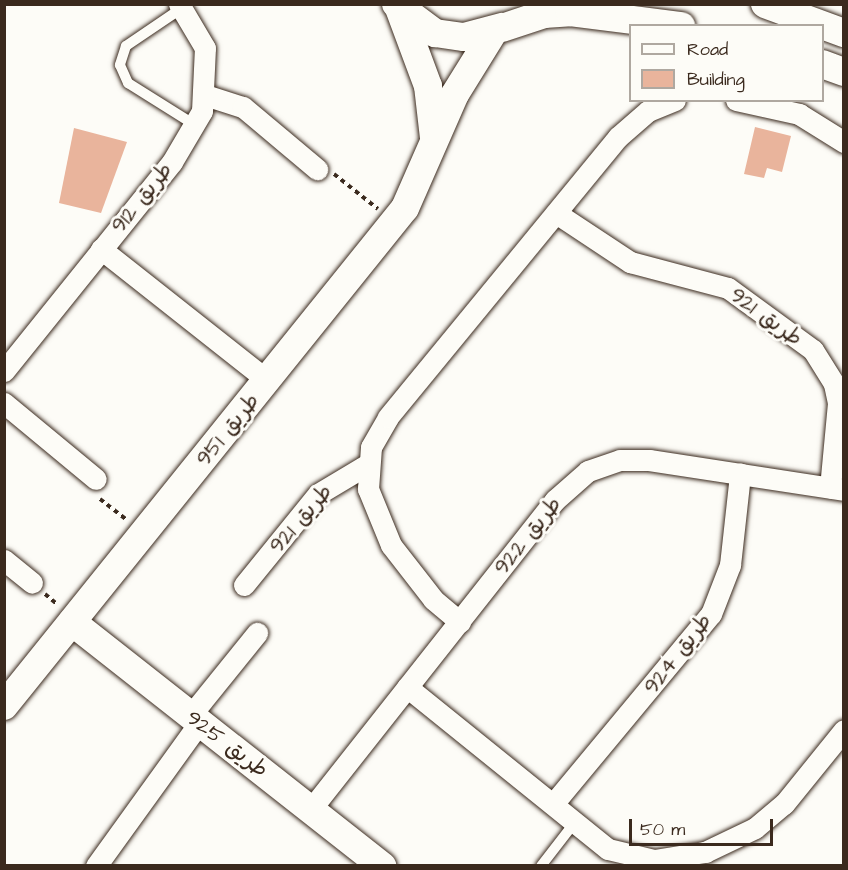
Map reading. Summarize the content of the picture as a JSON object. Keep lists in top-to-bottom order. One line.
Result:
{"streets":{"street":["طريق 912","طريق 921","طريق 951","طريق 922","طريق 924","طريق 925"]},"crossings":[["طريق 921","طريق 922"],["طريق 951","طريق 925"],["طريق 922","طريق 924"],["طريق 922","طريق 925"]],"legend":["Road","Building"],"scale_bar":"50 m"}
